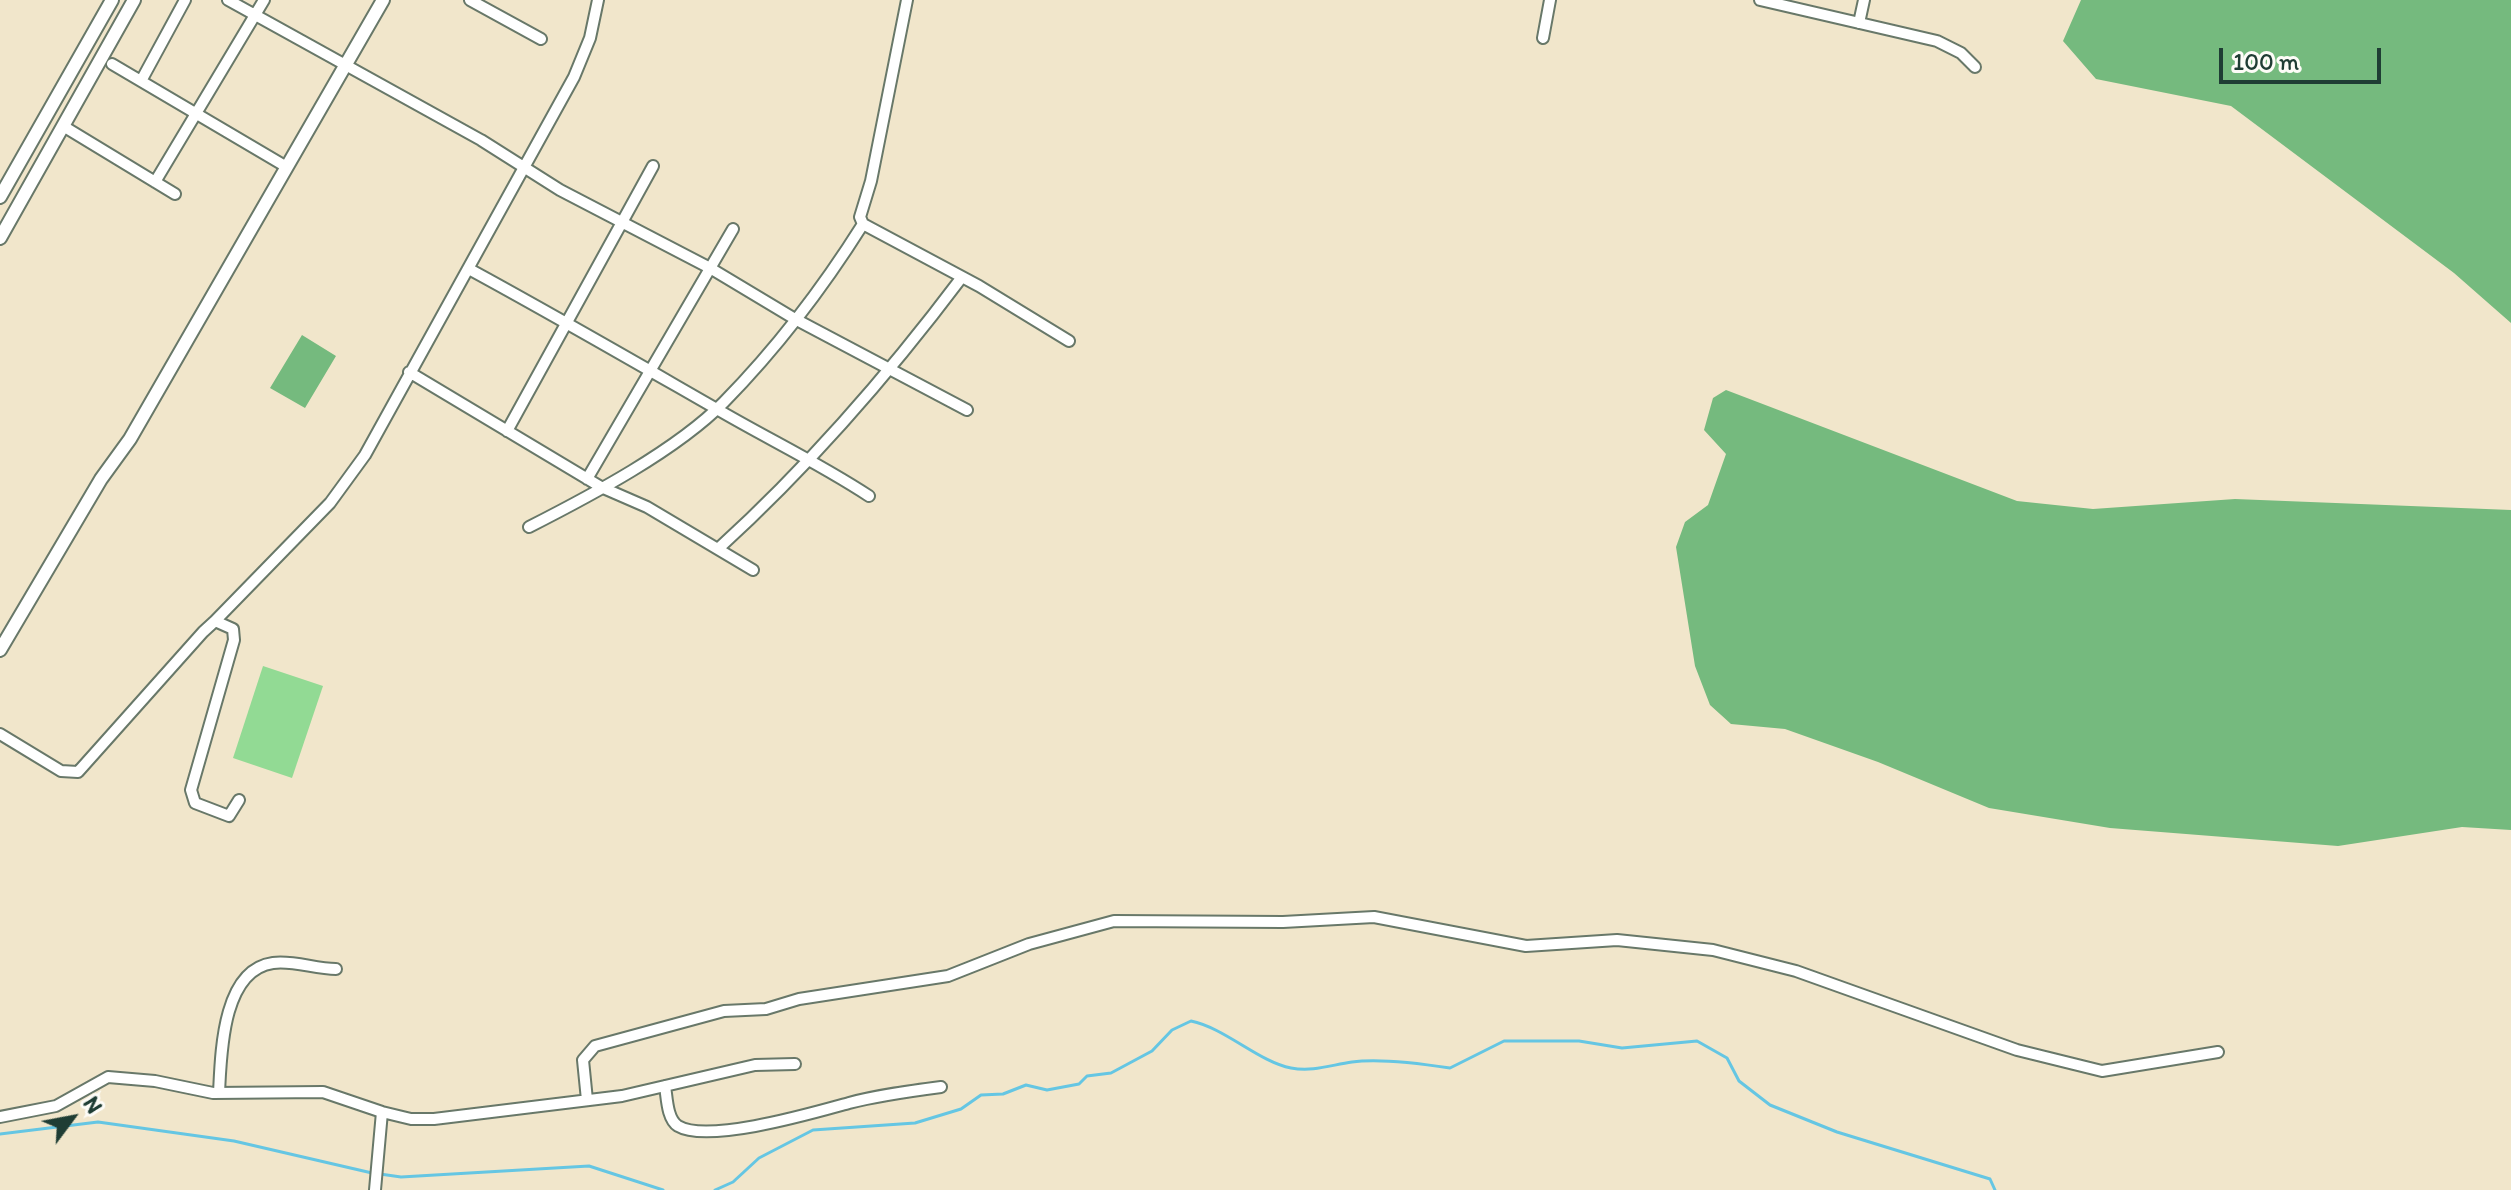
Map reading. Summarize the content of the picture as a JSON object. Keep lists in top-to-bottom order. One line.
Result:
{"scale_bar":"100 m","north":"top right"}
